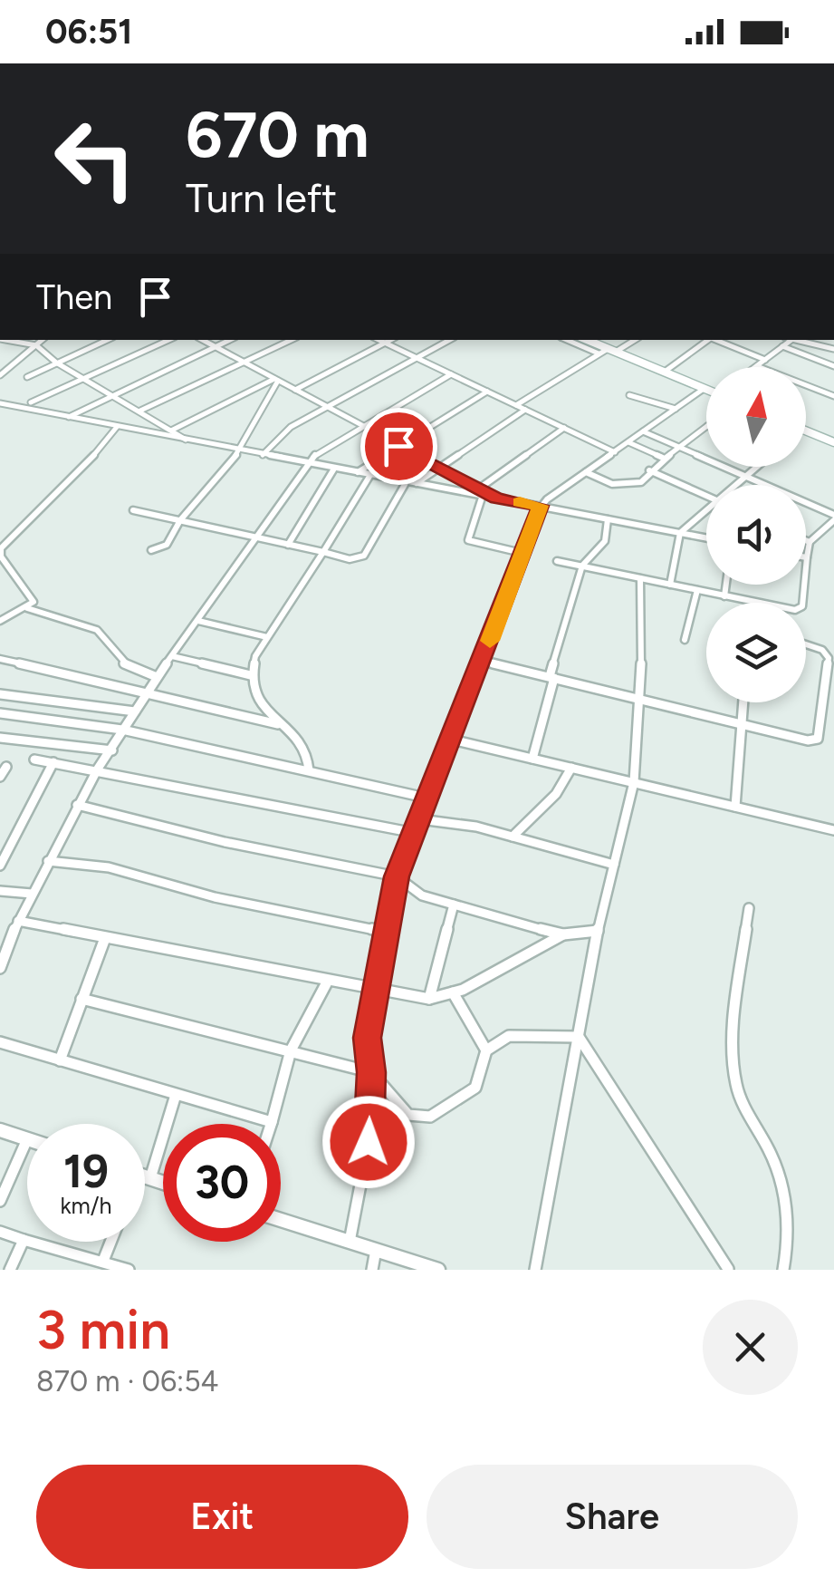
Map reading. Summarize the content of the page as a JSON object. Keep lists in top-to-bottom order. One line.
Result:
{"north":"top","page":{"status":"06:51","turn":["670 m","Turn left"],"then":"Then","speed":"19 km/h","limit":"30","heading":["3 min","870 m · 06:54"],"buttons":["Exit","Share"]}}
